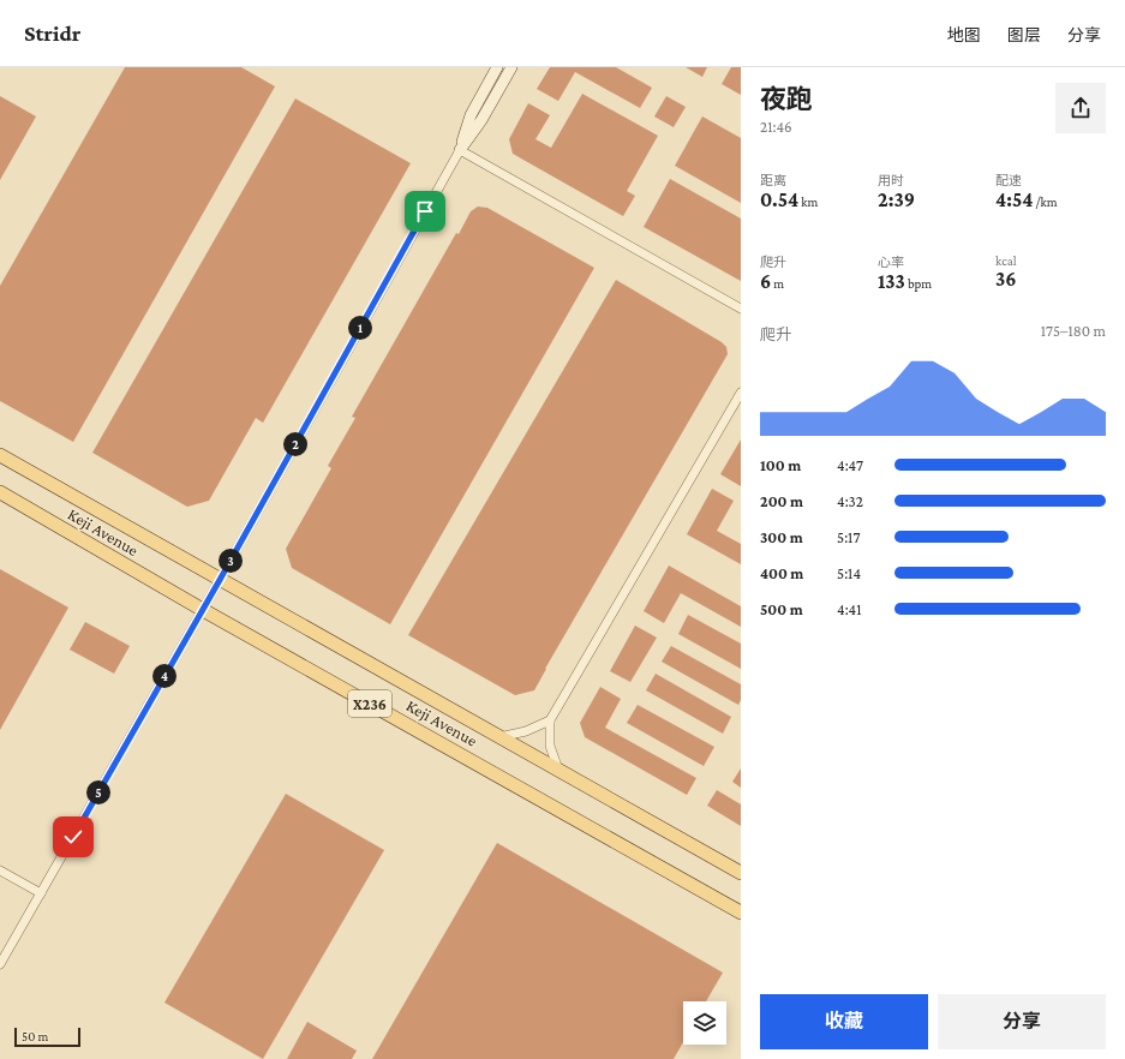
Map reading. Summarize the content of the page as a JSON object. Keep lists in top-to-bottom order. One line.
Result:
{"streets":{"main road":["Keji Avenue","X236"]},"scale_bar":"50 m","page":{"header":"Stridr","nav":["地图","图层","分享"],"heading":["夜跑","21:46"],"stats":[["距离","0.54 km"],["用时","2:39"],["配速","4:54 /km"],["爬升","6 m"],["心率","133 bpm"],["kcal","36"]],"chart":["爬升","175–180 m"],"pins":["1","2","3","4","5"],"list":[{"name":"100 m","note":"4:47"},{"name":"200 m","note":"4:32"},{"name":"300 m","note":"5:17"},{"name":"400 m","note":"5:14"},{"name":"500 m","note":"4:41"}],"buttons":["收藏","分享"],"scale":"50 m"}}
